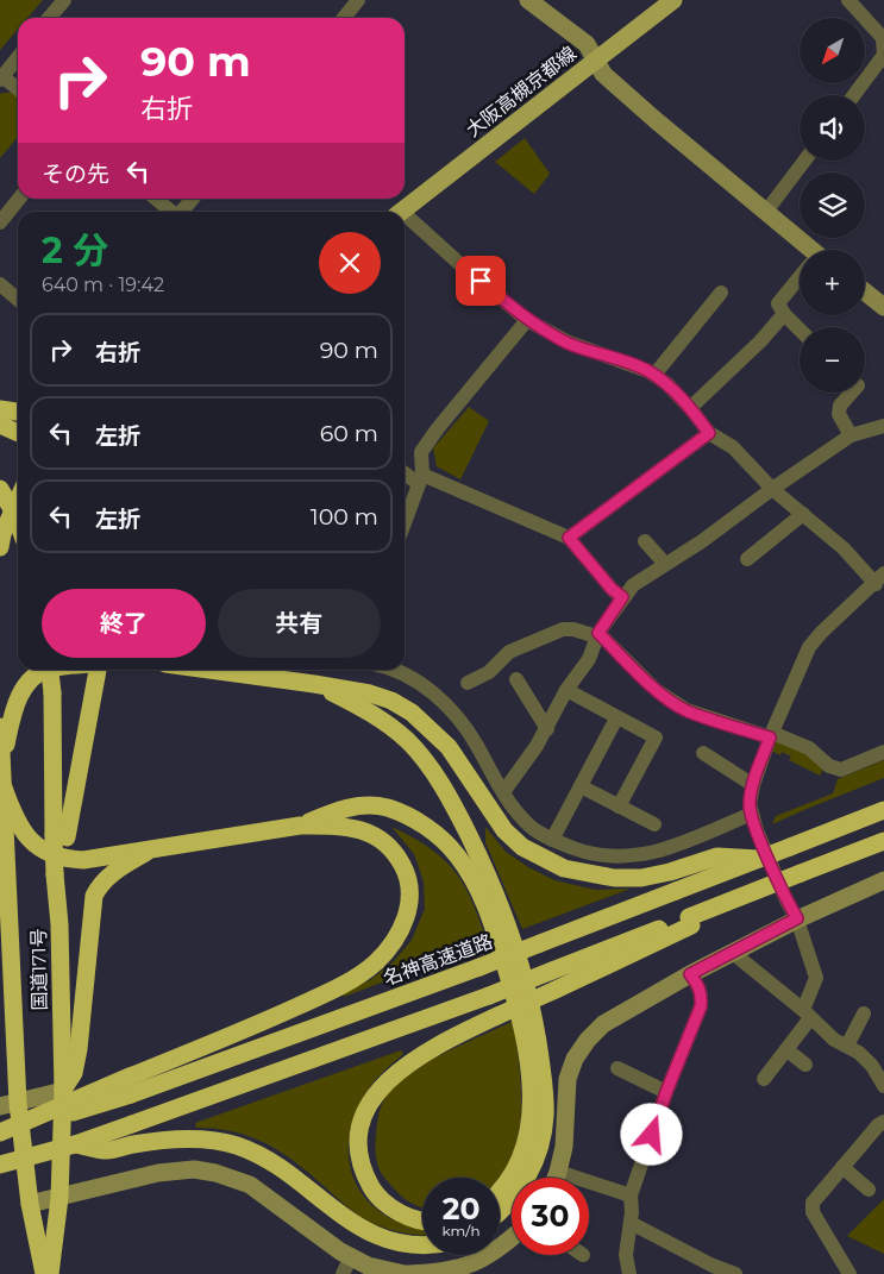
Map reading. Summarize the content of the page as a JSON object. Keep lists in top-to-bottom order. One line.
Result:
{"streets":{"highway":["名神高速道路","国道171号"],"main road":["大阪高槻京都線"]},"north":"bottom left","page":{"map_buttons":["+","−"],"turn":["90 m","右折"],"then":"その先","heading":["2 分","640 m · 19:42"],"list":[{"name":"右折","value":"90 m"},{"name":"左折","value":"60 m"},{"name":"左折","value":"100 m"}],"buttons":["終了","共有"],"speed":"20 km/h","limit":"30"}}
